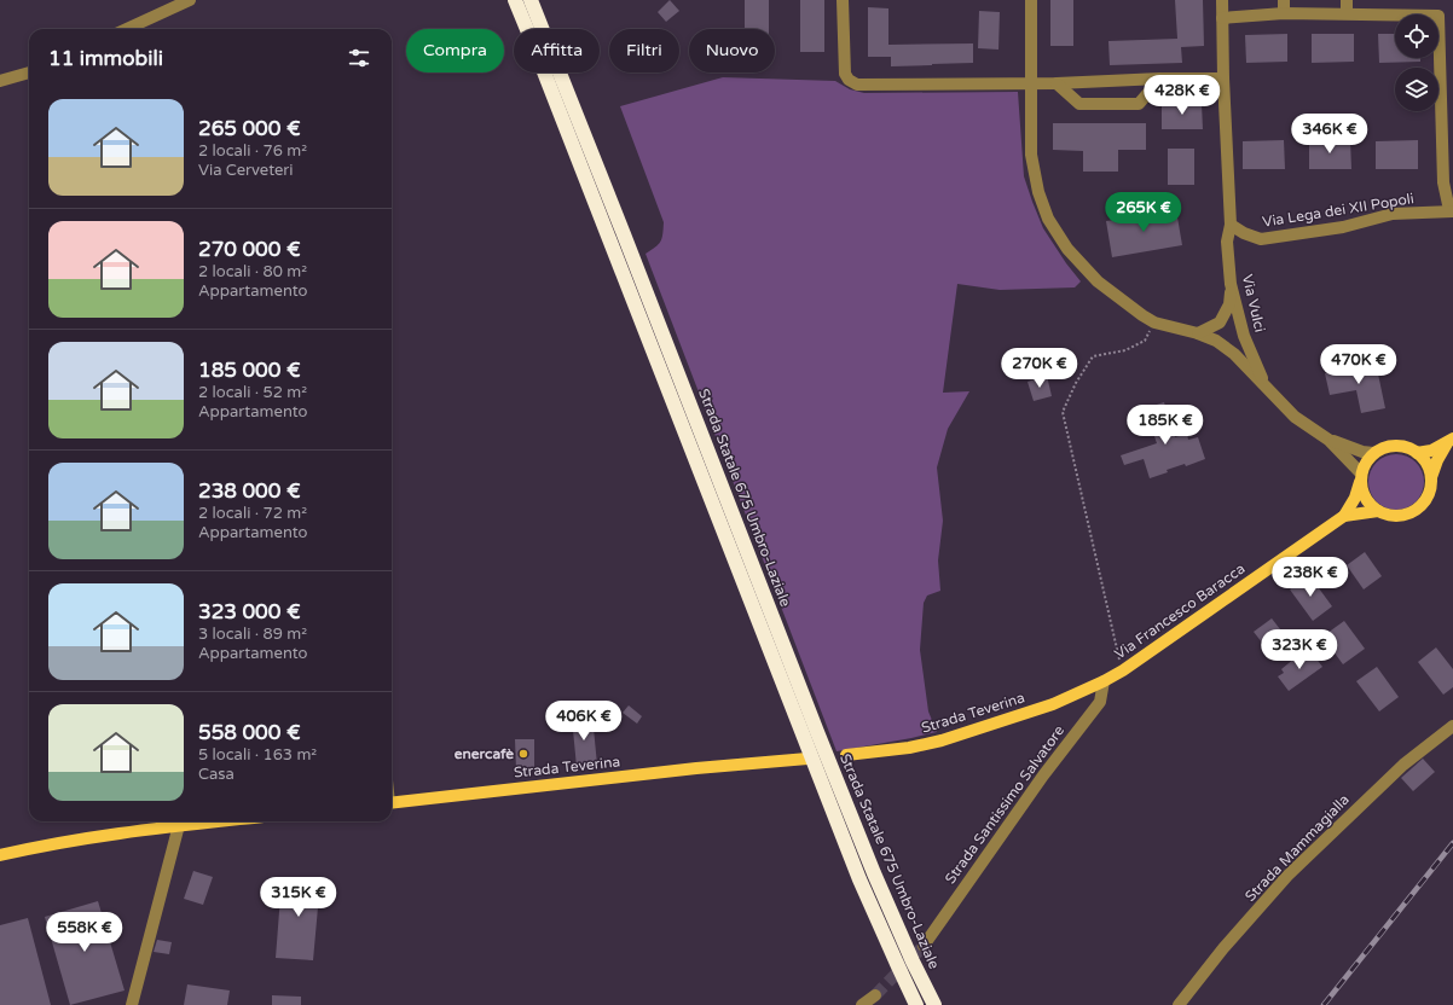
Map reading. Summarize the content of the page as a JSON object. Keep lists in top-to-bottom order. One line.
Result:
{"streets":{"highway":["Strada Statale 675 Umbro-Laziale"],"main road":["Via Francesco Baracca","Strada Teverina"],"street":["Via Lega dei XII Popoli","Via Vulci","Strada Santissimo Salvatore","Strada Mammagialla"]},"crossings":[["Via Lega dei XII Popoli","Via Vulci"],["Via Francesco Baracca","Strada Teverina"],["Via Francesco Baracca","Strada Santissimo Salvatore"],["Strada Teverina","Strada Santissimo Salvatore"]],"places":["enercafè"],"page":{"chip":["Compra","Affitta","Filtri","Nuovo"],"heading":"11 immobili","price":["428K €","346K €","265K €","470K €","270K €","185K €","238K €","323K €","406K €","315K €","558K €"],"list":[{"name":"265 000 €","note":"2 locali · 76 m² · Via Cerveteri"},{"name":"270 000 €","note":"2 locali · 80 m² · Appartamento"},{"name":"185 000 €","note":"2 locali · 52 m² · Appartamento"},{"name":"238 000 €","note":"2 locali · 72 m² · Appartamento"},{"name":"323 000 €","note":"3 locali · 89 m² · Appartamento"},{"name":"558 000 €","note":"5 locali · 163 m² · Casa"}]}}
